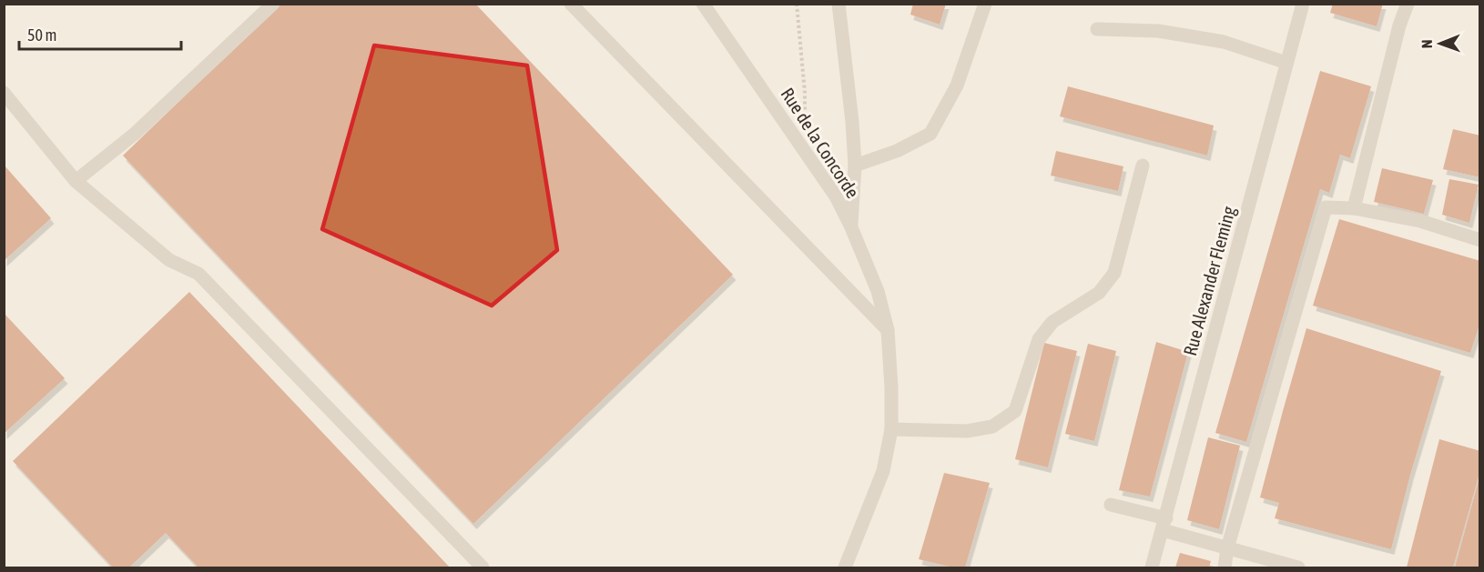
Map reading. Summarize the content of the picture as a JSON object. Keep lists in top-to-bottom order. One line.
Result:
{"streets":{"street":["Rue de la Concorde","Rue Alexander Fleming"]},"scale_bar":"50 m","north":"left"}
